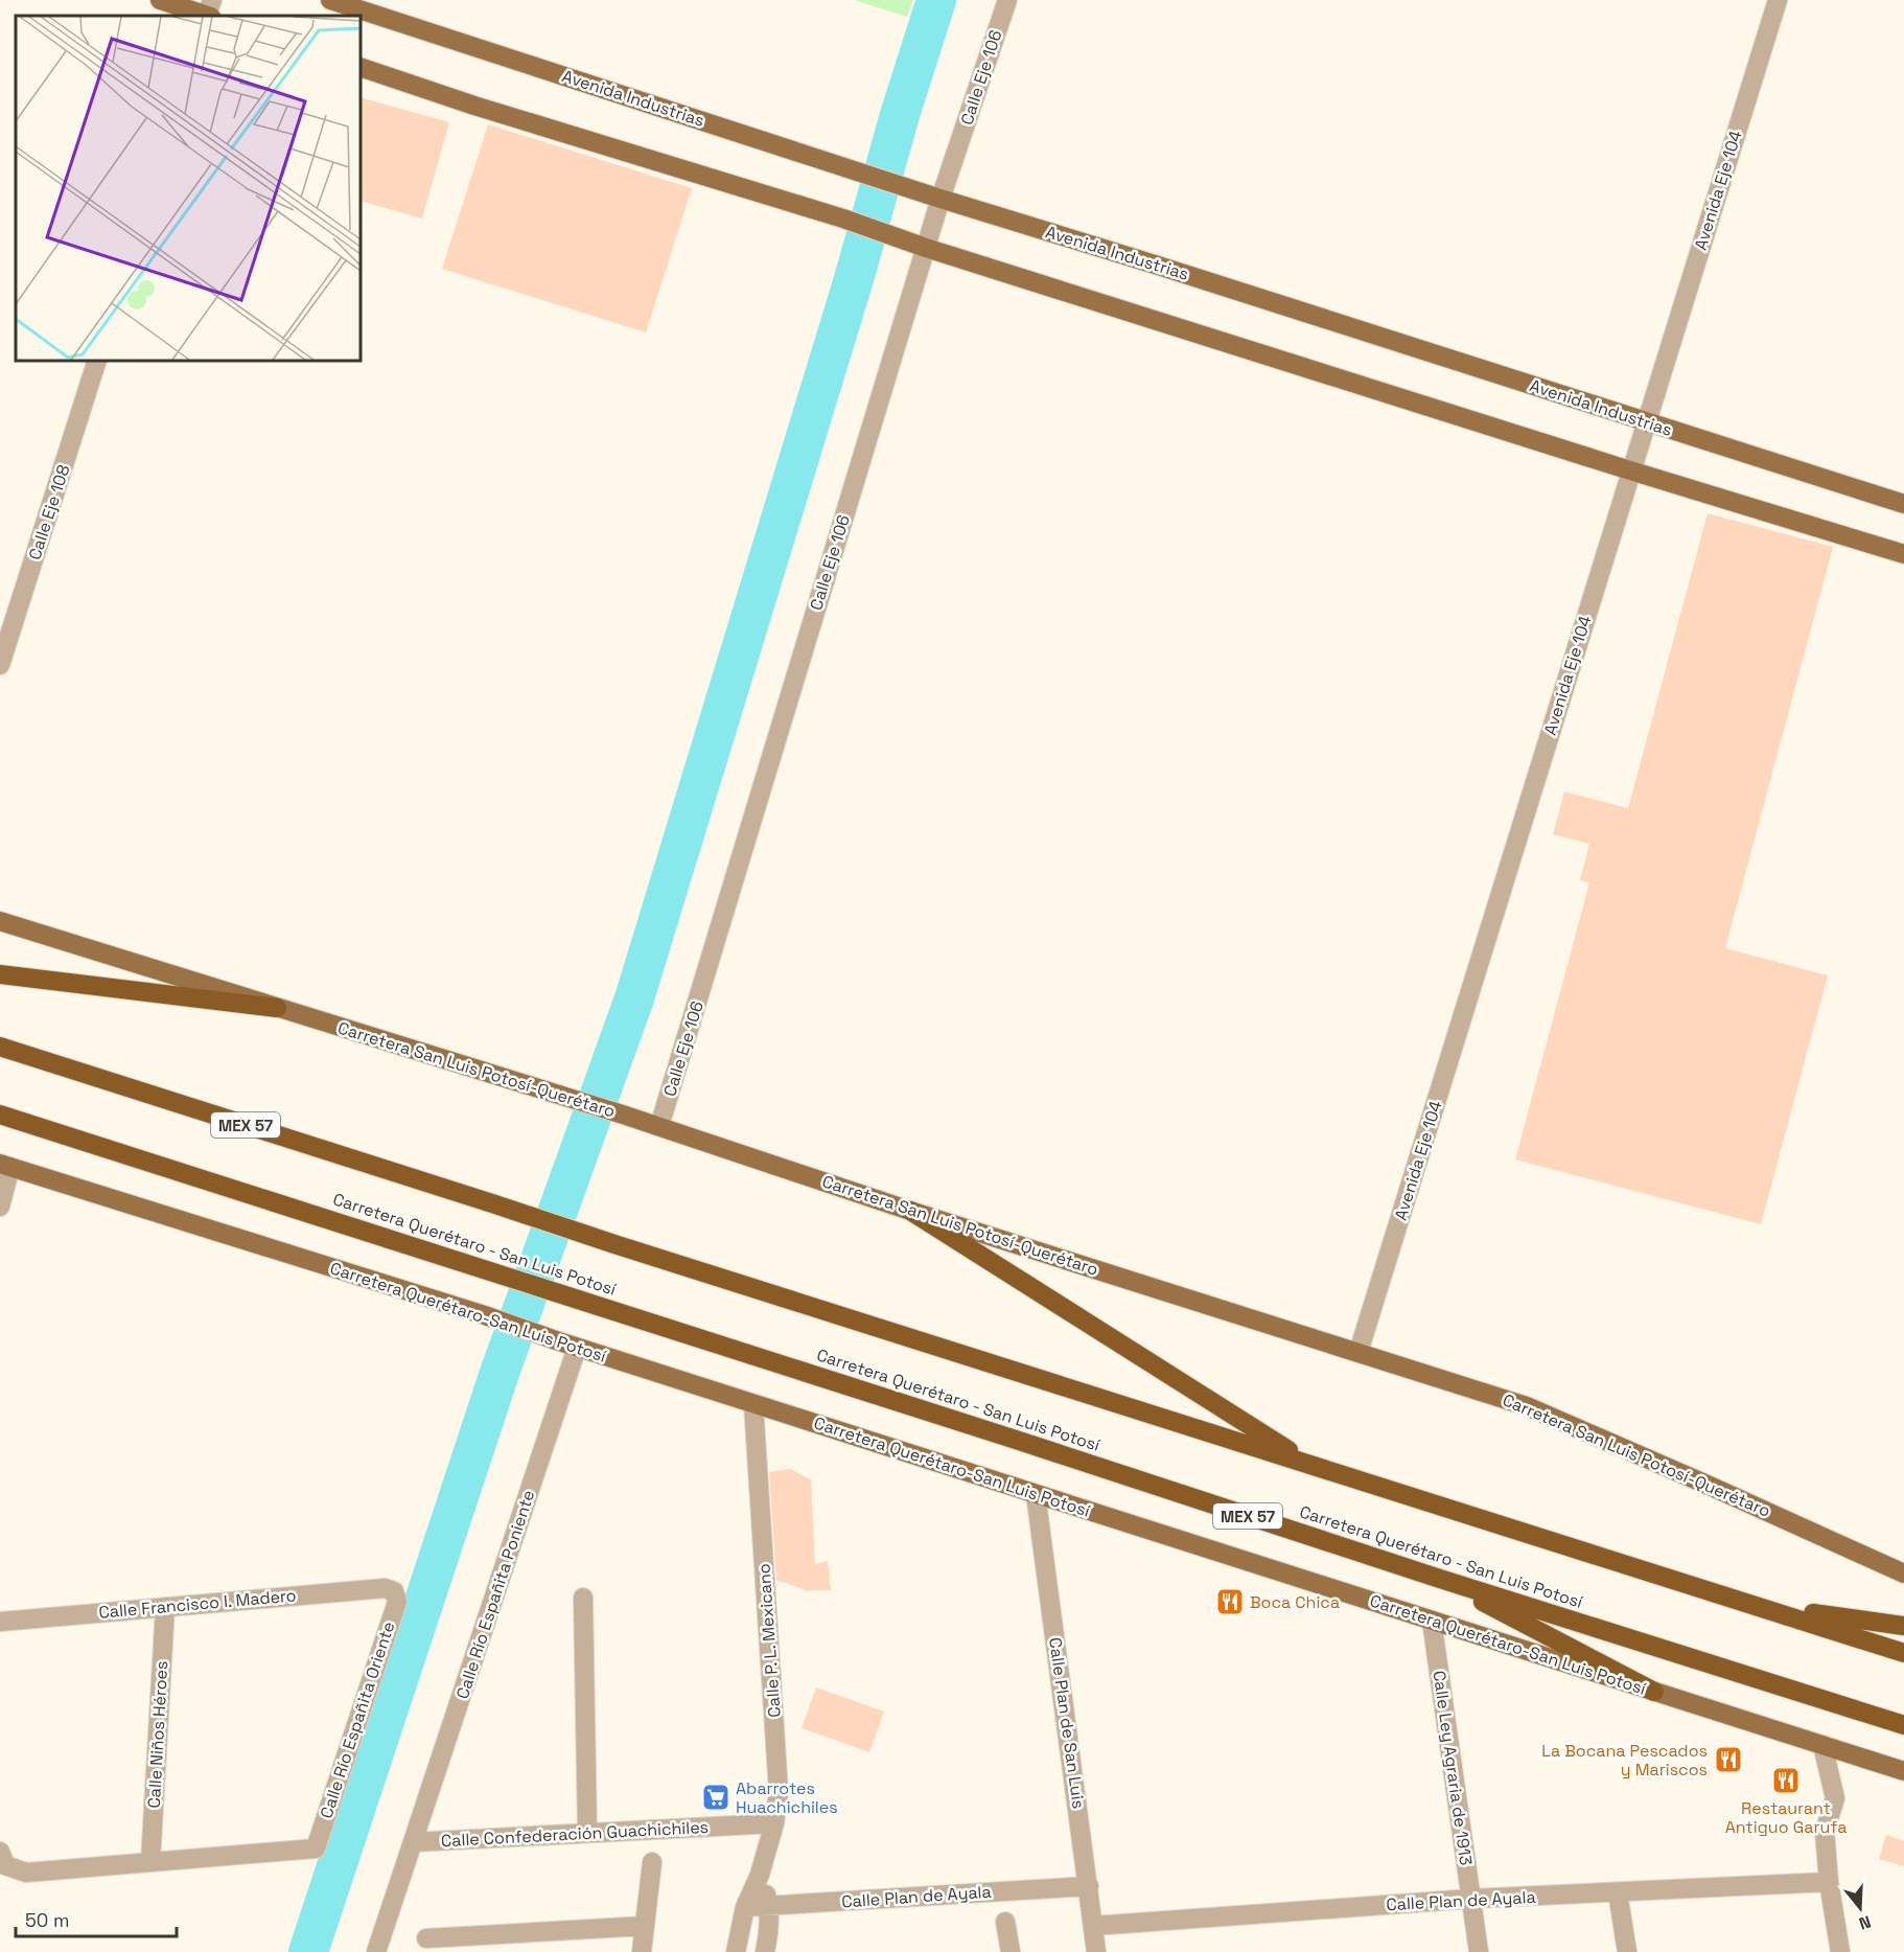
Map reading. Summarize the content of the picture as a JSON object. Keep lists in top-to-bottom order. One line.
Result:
{"streets":{"highway":["MEX 57","Carretera Querétaro - San Luis Potosí"],"main road":["Avenida Industrias","Carretera San Luis Potosí-Querétaro","Carretera Querétaro-San Luis Potosí"],"street":["Calle Eje 106","Avenida Eje 104","Calle Eje 108","Calle Río Españita Poniente","Calle Francisco I. Madero","Calle P. L. Mexicano","Calle Río Españita Oriente","Calle Plan de San Luis","Calle Niños Héroes","Calle Ley Agraria de 1913","Calle Confederación Guachichiles","Calle Plan de Ayala"]},"crossings":[["Calle Eje 106","Avenida Industrias"],["Calle Eje 106","Carretera San Luis Potosí-Querétaro"],["Avenida Industrias","Avenida Eje 104"],["Avenida Eje 104","Carretera San Luis Potosí-Querétaro"],["Carretera Querétaro-San Luis Potosí","Calle Río Españita Poniente"],["Carretera Querétaro-San Luis Potosí","Calle P. L. Mexicano"],["Carretera Querétaro-San Luis Potosí","Calle Plan de San Luis"],["Carretera Querétaro-San Luis Potosí","Calle Ley Agraria de 1913"],["Calle Río Españita Poniente","Calle Confederación Guachichiles"],["Calle Francisco I. Madero","Calle Río Españita Oriente"],["Calle Francisco I. Madero","Calle Niños Héroes"],["Calle P. L. Mexicano","Calle Confederación Guachichiles"],["Calle P. L. Mexicano","Calle Plan de Ayala"],["Calle Río Españita Oriente","Calle Niños Héroes"],["Calle Plan de San Luis","Calle Plan de Ayala"],["Calle Ley Agraria de 1913","Calle Plan de Ayala"]],"places":{"restaurant":["Boca Chica","La Bocana Pescados y Mariscos","Restaurant Antiguo Garufa"],"supermarket":["Abarrotes Huachichiles"]},"scale_bar":"50 m","north":"bottom"}
